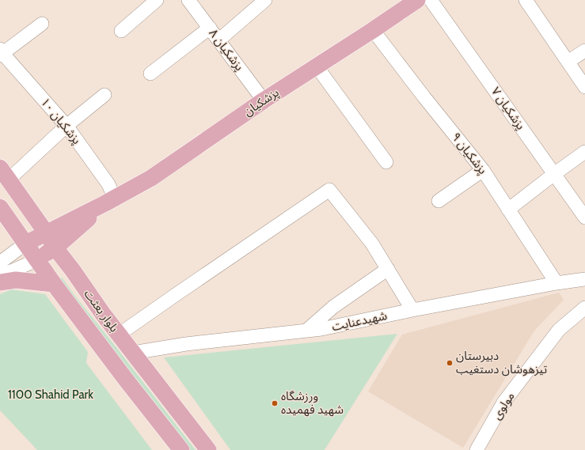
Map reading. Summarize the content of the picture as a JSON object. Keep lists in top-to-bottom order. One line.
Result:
{"streets":{"main road":["پزشکیان","بلوار بعثت"],"street":["پزشکیان ۸","پزشکیان ۷","پزشکیان ۱۰","پزشکیان ۹","شهیدعنایت","مولوی"]},"crossings":[["پزشکیان ۸","پزشکیان"],["پزشکیان","پزشکیان ۱۰"],["پزشکیان","پزشکیان ۹"],["پزشکیان","بلوار بعثت"],["پزشکیان ۹","شهیدعنایت"],["بلوار بعثت","شهیدعنایت"]],"parks":["1100 Shahid Park"],"places":["دبیرستان تیزهوشان دستغيب","ورزشگاه شهید فهمیده"]}
